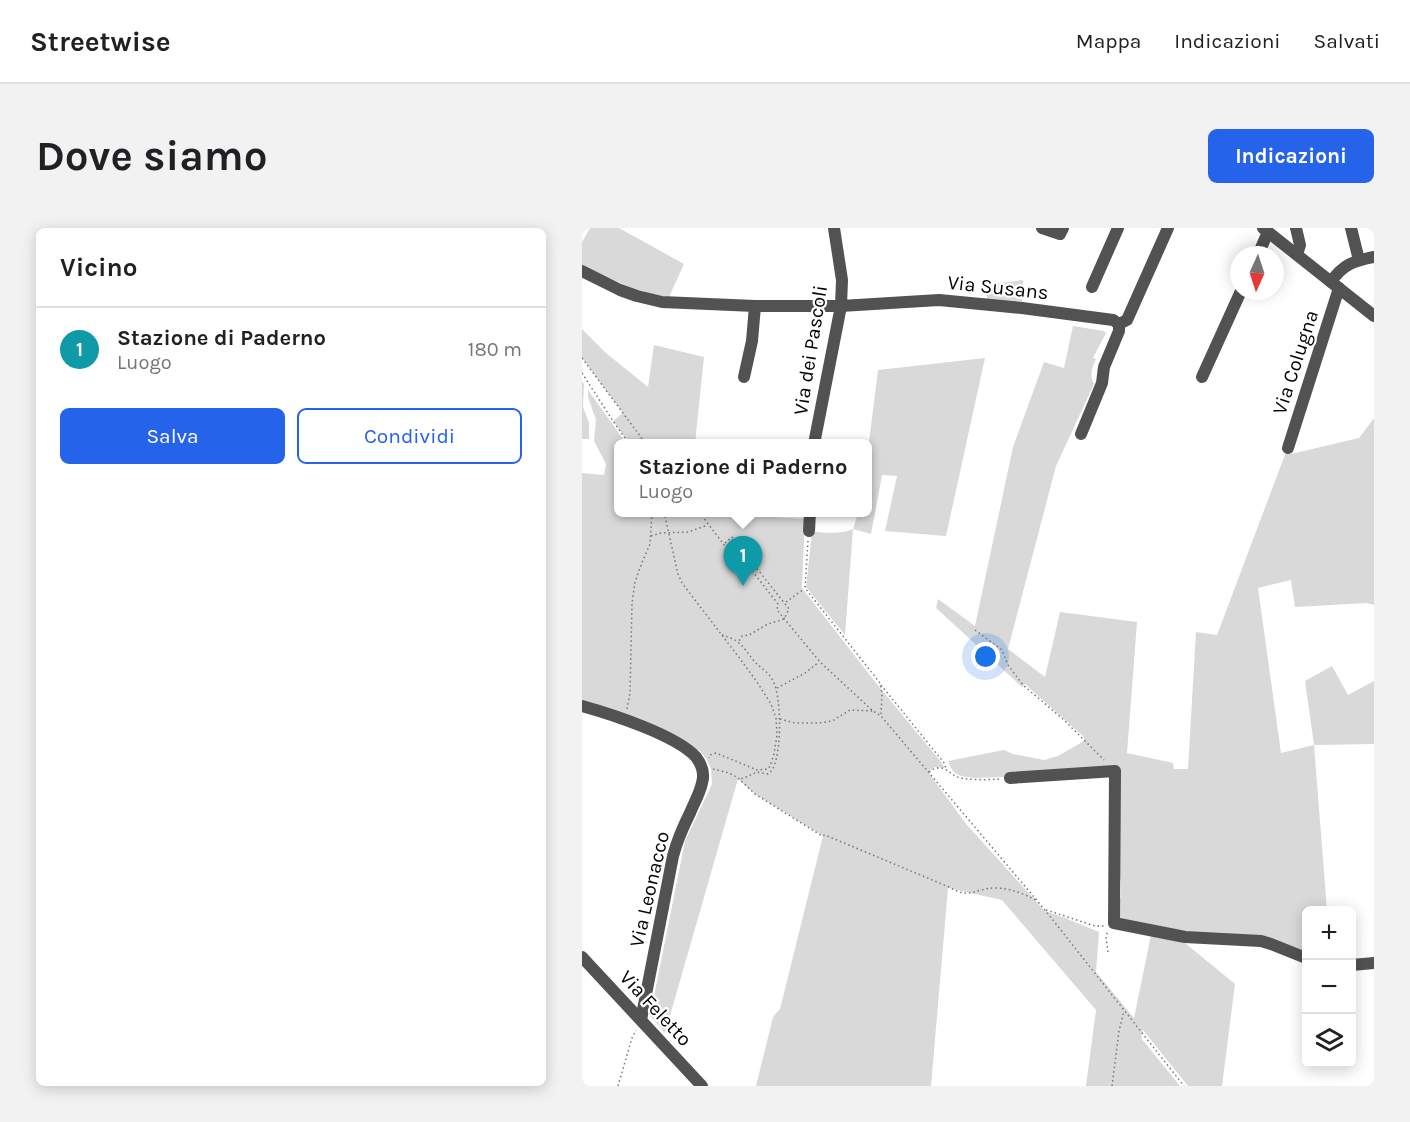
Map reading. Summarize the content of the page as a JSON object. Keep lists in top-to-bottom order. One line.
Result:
{"streets":{"street":["Via Susans","Via dei Pascoli","Via Colugna","Via Leonacco","Via Feletto"]},"crossings":[["Via Susans","Via dei Pascoli"],["Via Leonacco","Via Feletto"]],"north":"bottom","page":{"header":"Streetwise","nav":["Mappa","Indicazioni","Salvati"],"buttons":["Indicazioni",["Salva","Condividi"]],"title":"Dove siamo","heading":"Vicino","list":[{"mark":"1","name":"Stazione di Paderno","note":"Luogo","value":"180 m"}],"popup":["Stazione di Paderno","Luogo"],"pins":"1","map_buttons":["+","−"]}}
